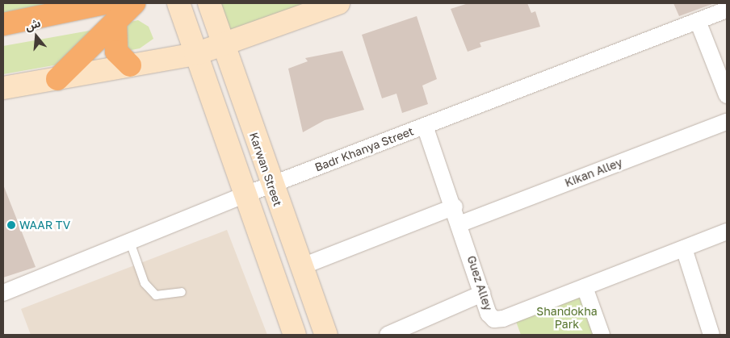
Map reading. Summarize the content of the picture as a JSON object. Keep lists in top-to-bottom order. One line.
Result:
{"streets":{"main road":["Karwan Street"],"street":["Badr Khanya Street","Kikan Alley","Guez Alley"]},"crossings":[["Badr Khanya Street","Karwan Street"],["Badr Khanya Street","Guez Alley"],["Kikan Alley","Guez Alley"]],"parks":["Shandokha Park"],"places":["WAAR TV"],"north":"top"}
